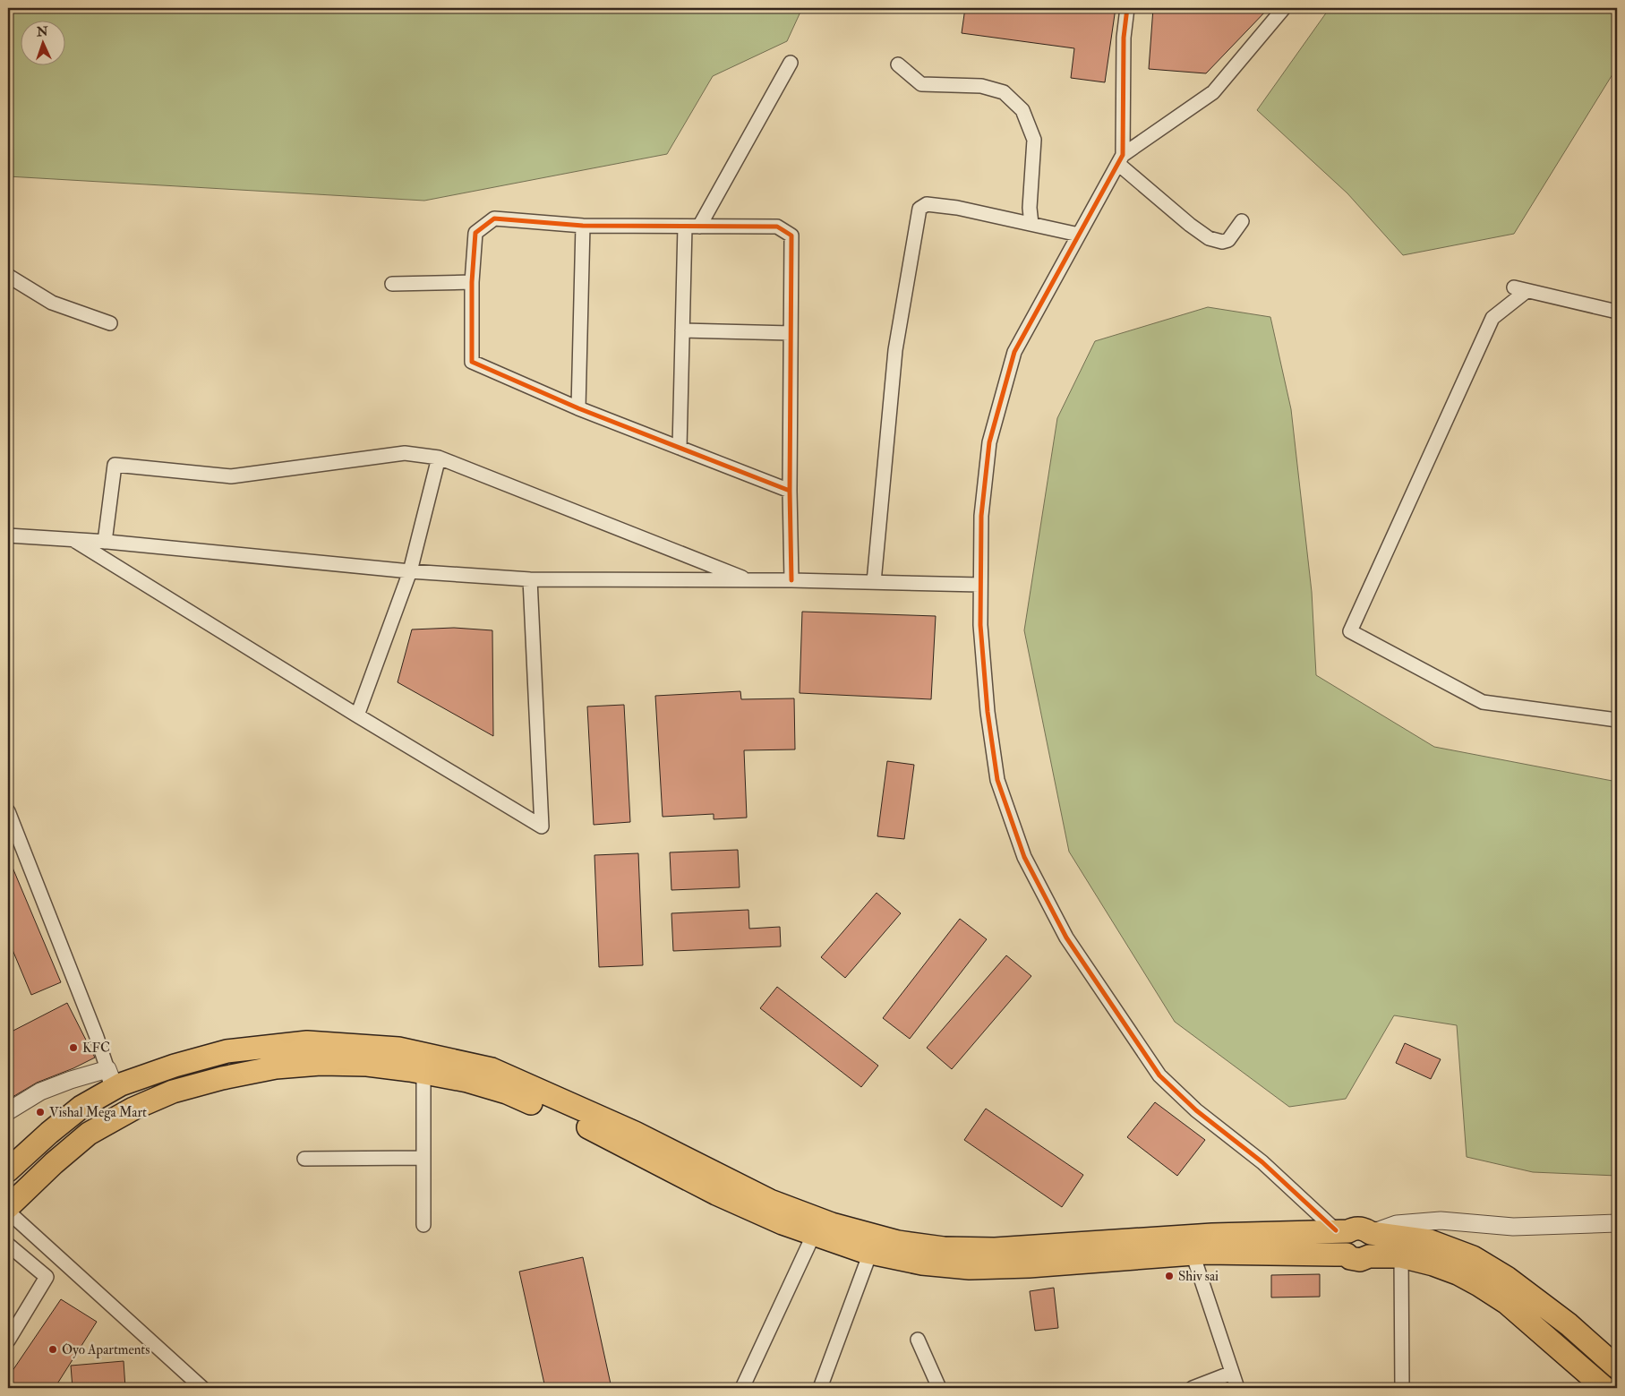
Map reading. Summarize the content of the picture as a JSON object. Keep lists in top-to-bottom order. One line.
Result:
{"places":["KFC","Vishal Mega Mart","Shiv sai","Oyo Apartments"],"north":"top"}
